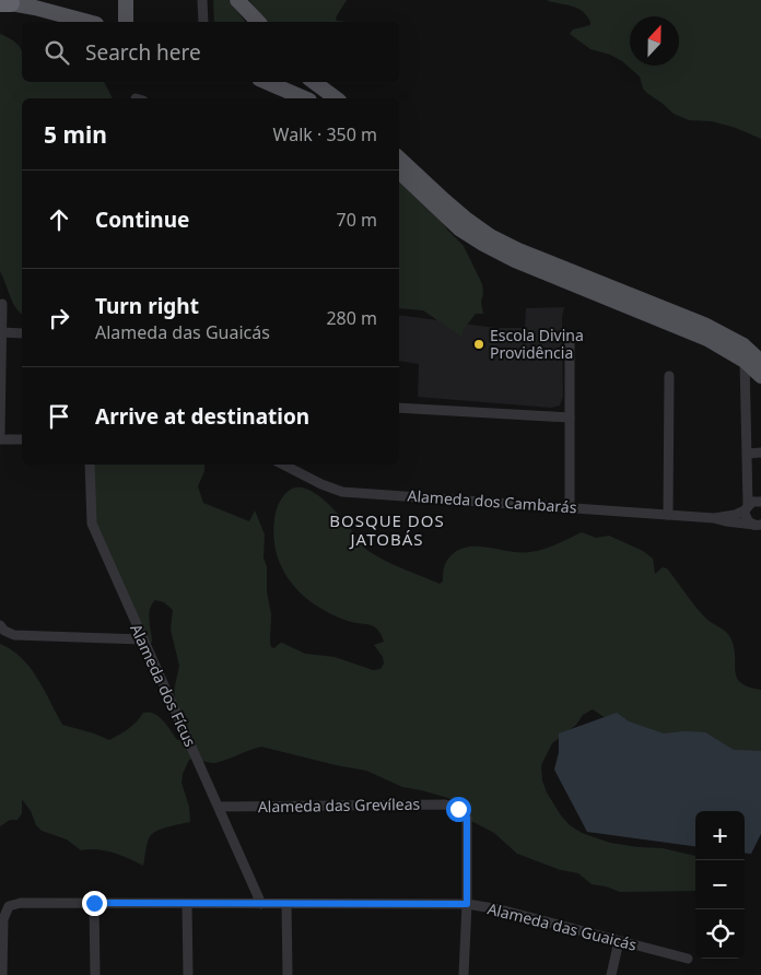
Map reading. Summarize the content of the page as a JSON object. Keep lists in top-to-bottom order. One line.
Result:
{"streets":{"street":["Alameda dos Cambarás","Alameda dos Fícus","Alameda das Grevíleas","Alameda das Guaicás"]},"crossings":[["Alameda dos Fícus","Alameda das Grevíleas"],["Alameda dos Fícus","Alameda das Guaicás"],["Alameda das Grevíleas","Alameda das Guaicás"]],"districts":["BOSQUE DOS JATOBÁS"],"places":["Escola Divina Providência"],"north":"top","page":{"search":"Search here","heading":["5 min","Walk · 350 m"],"list":[["Continue","70 m"],["Turn right","Alameda das Guaicás","280 m"],"Arrive at destination"],"map_buttons":["+","−"]}}
